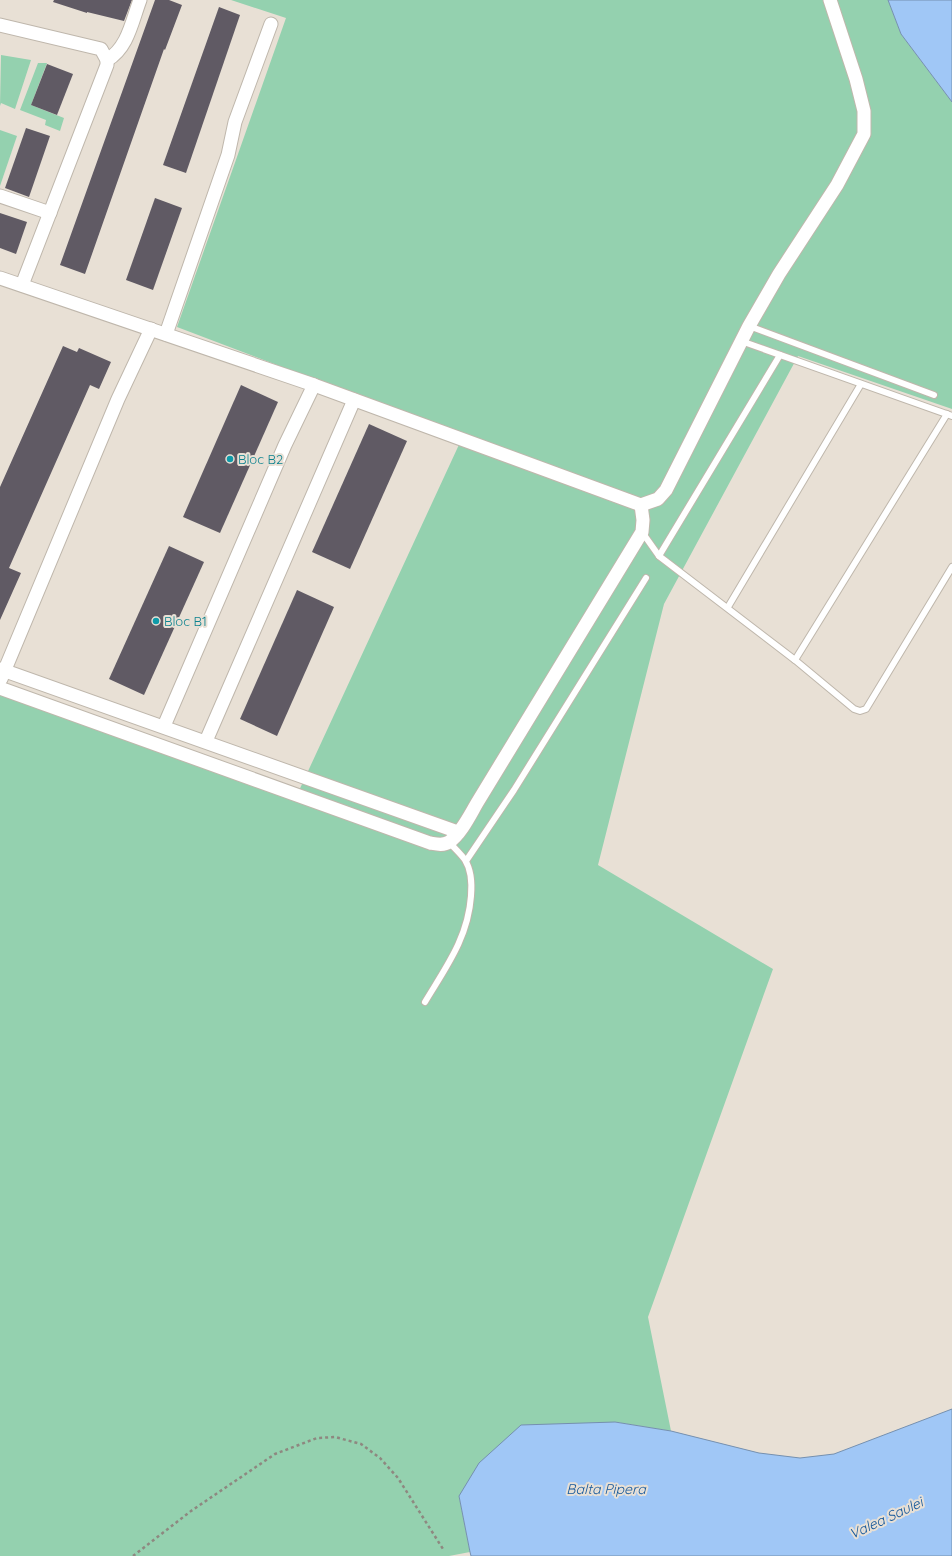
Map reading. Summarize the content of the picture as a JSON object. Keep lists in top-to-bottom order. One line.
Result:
{"water":["Balta Pipera","Valea Saulei"],"places":["Bloc B2","Bloc B1"]}
